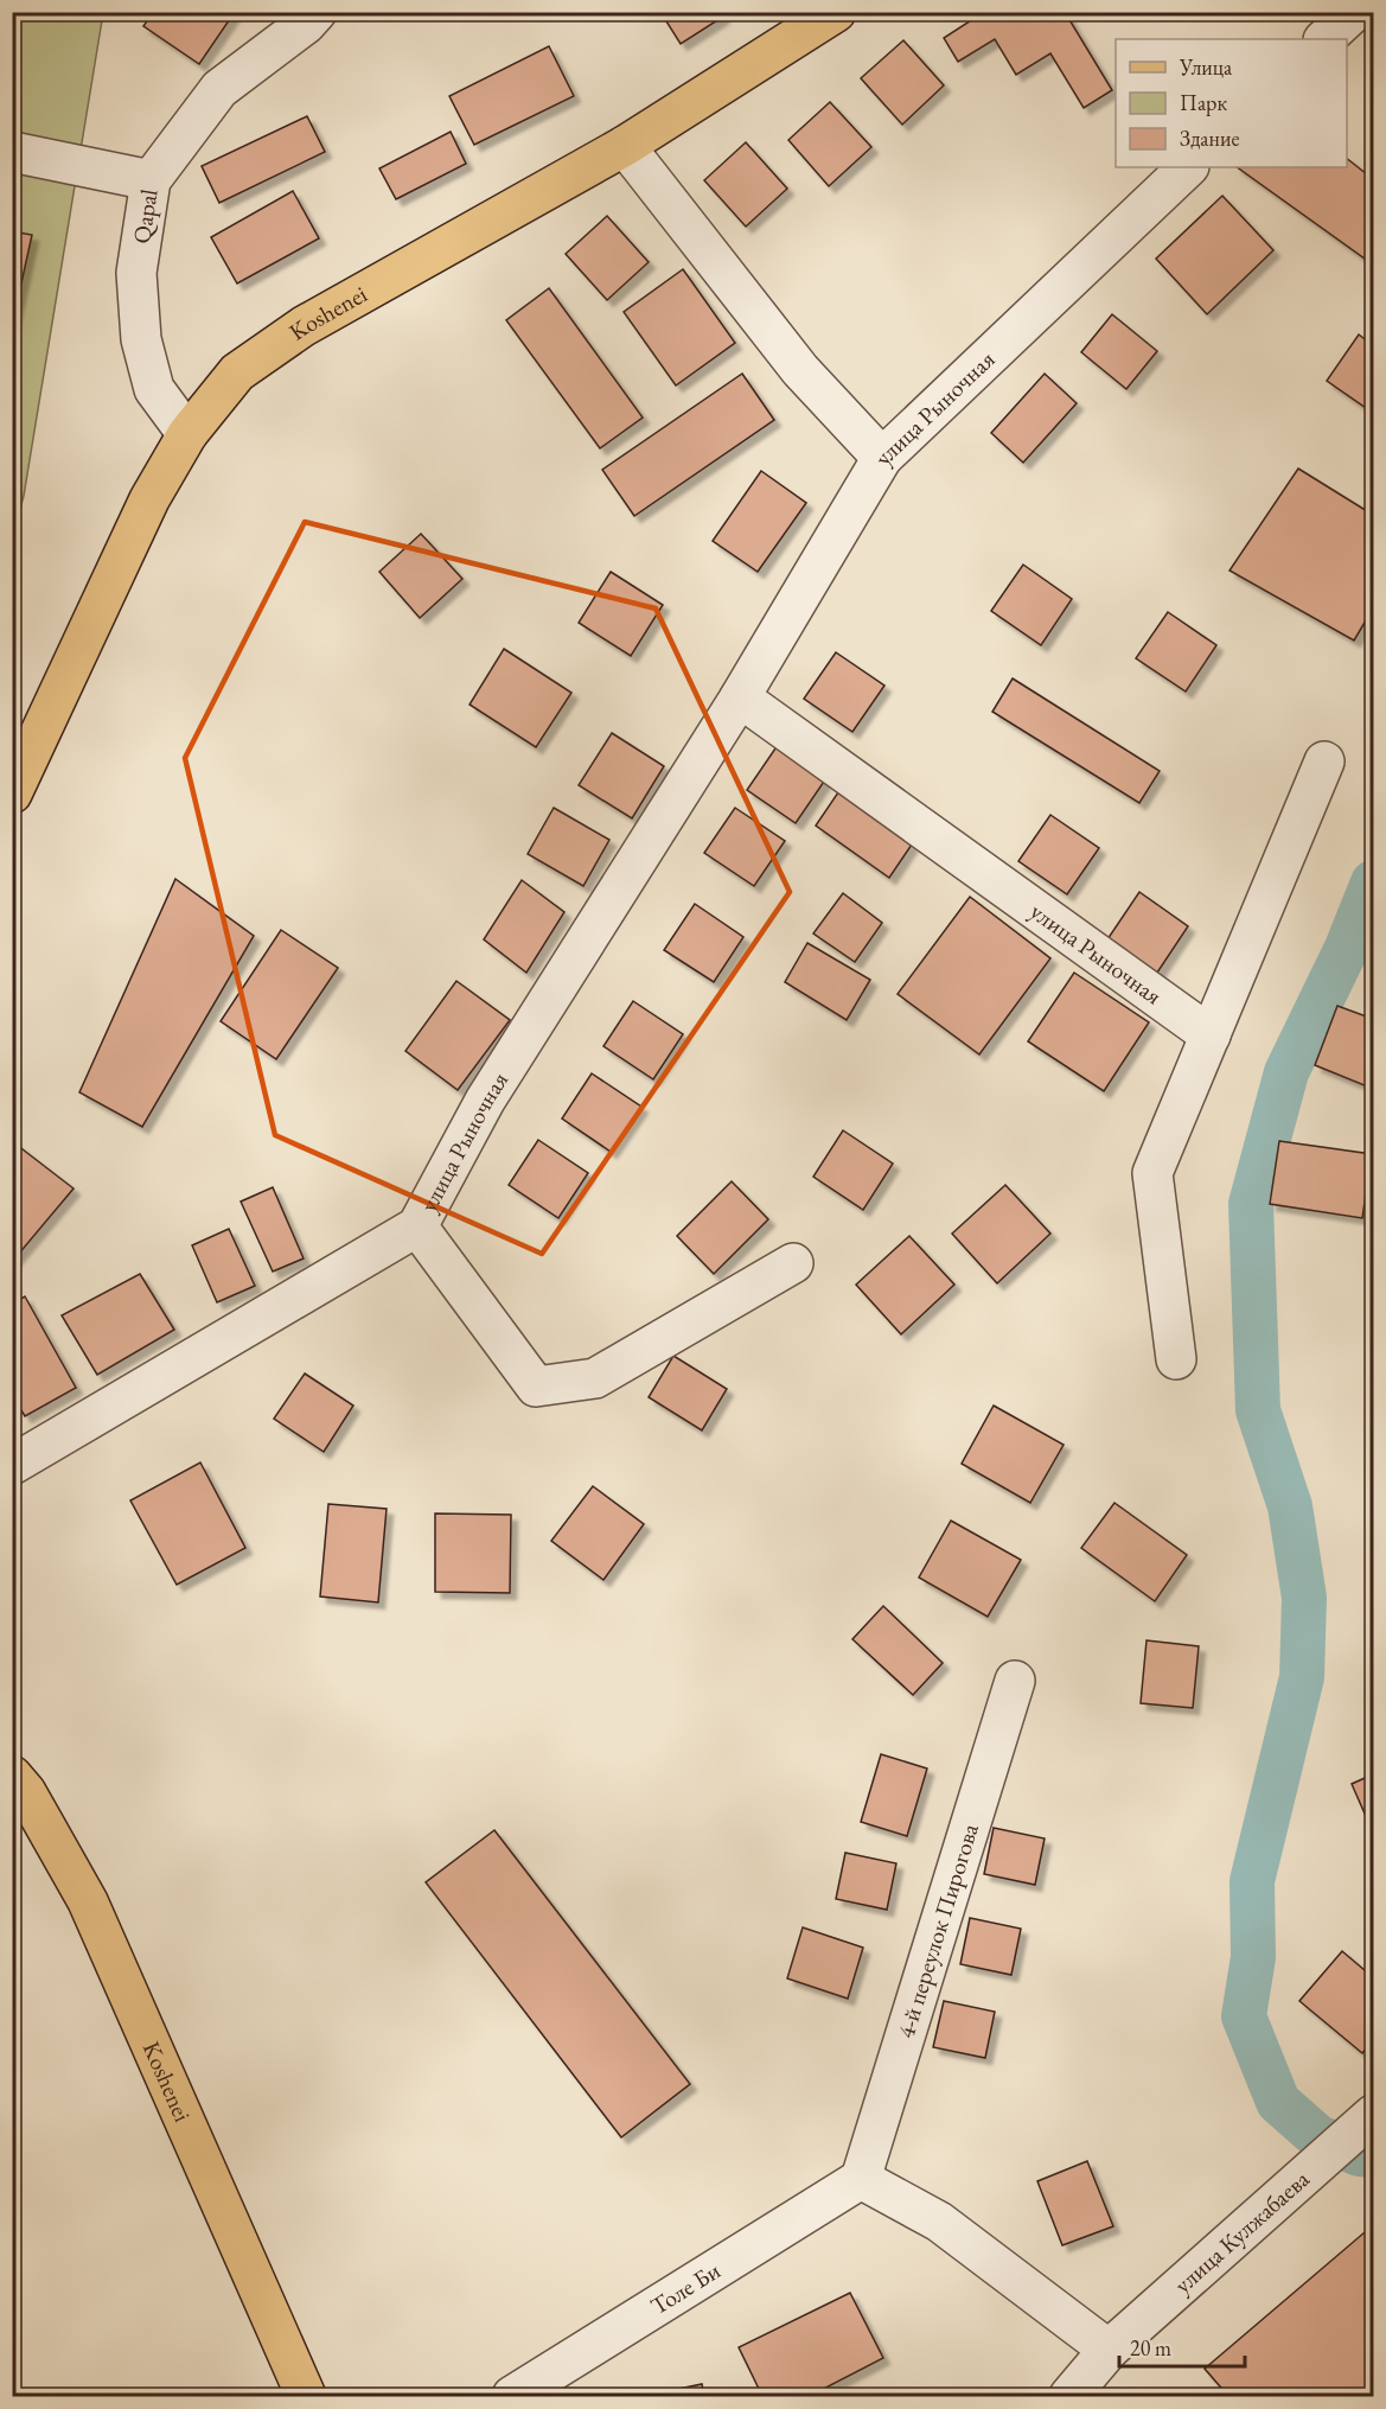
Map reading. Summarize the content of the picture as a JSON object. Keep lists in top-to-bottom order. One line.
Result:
{"streets":{"main road":["Koshenei"],"street":["Qapal","улица Рыночная","4-й переулок Пирогова","улица Кулжабаева","Толе Би"]},"crossings":[["Qapal","Koshenei"],["4-й переулок Пирогова","Толе Би"]],"legend":["Улица","Парк","Здание"],"scale_bar":"20 m"}
